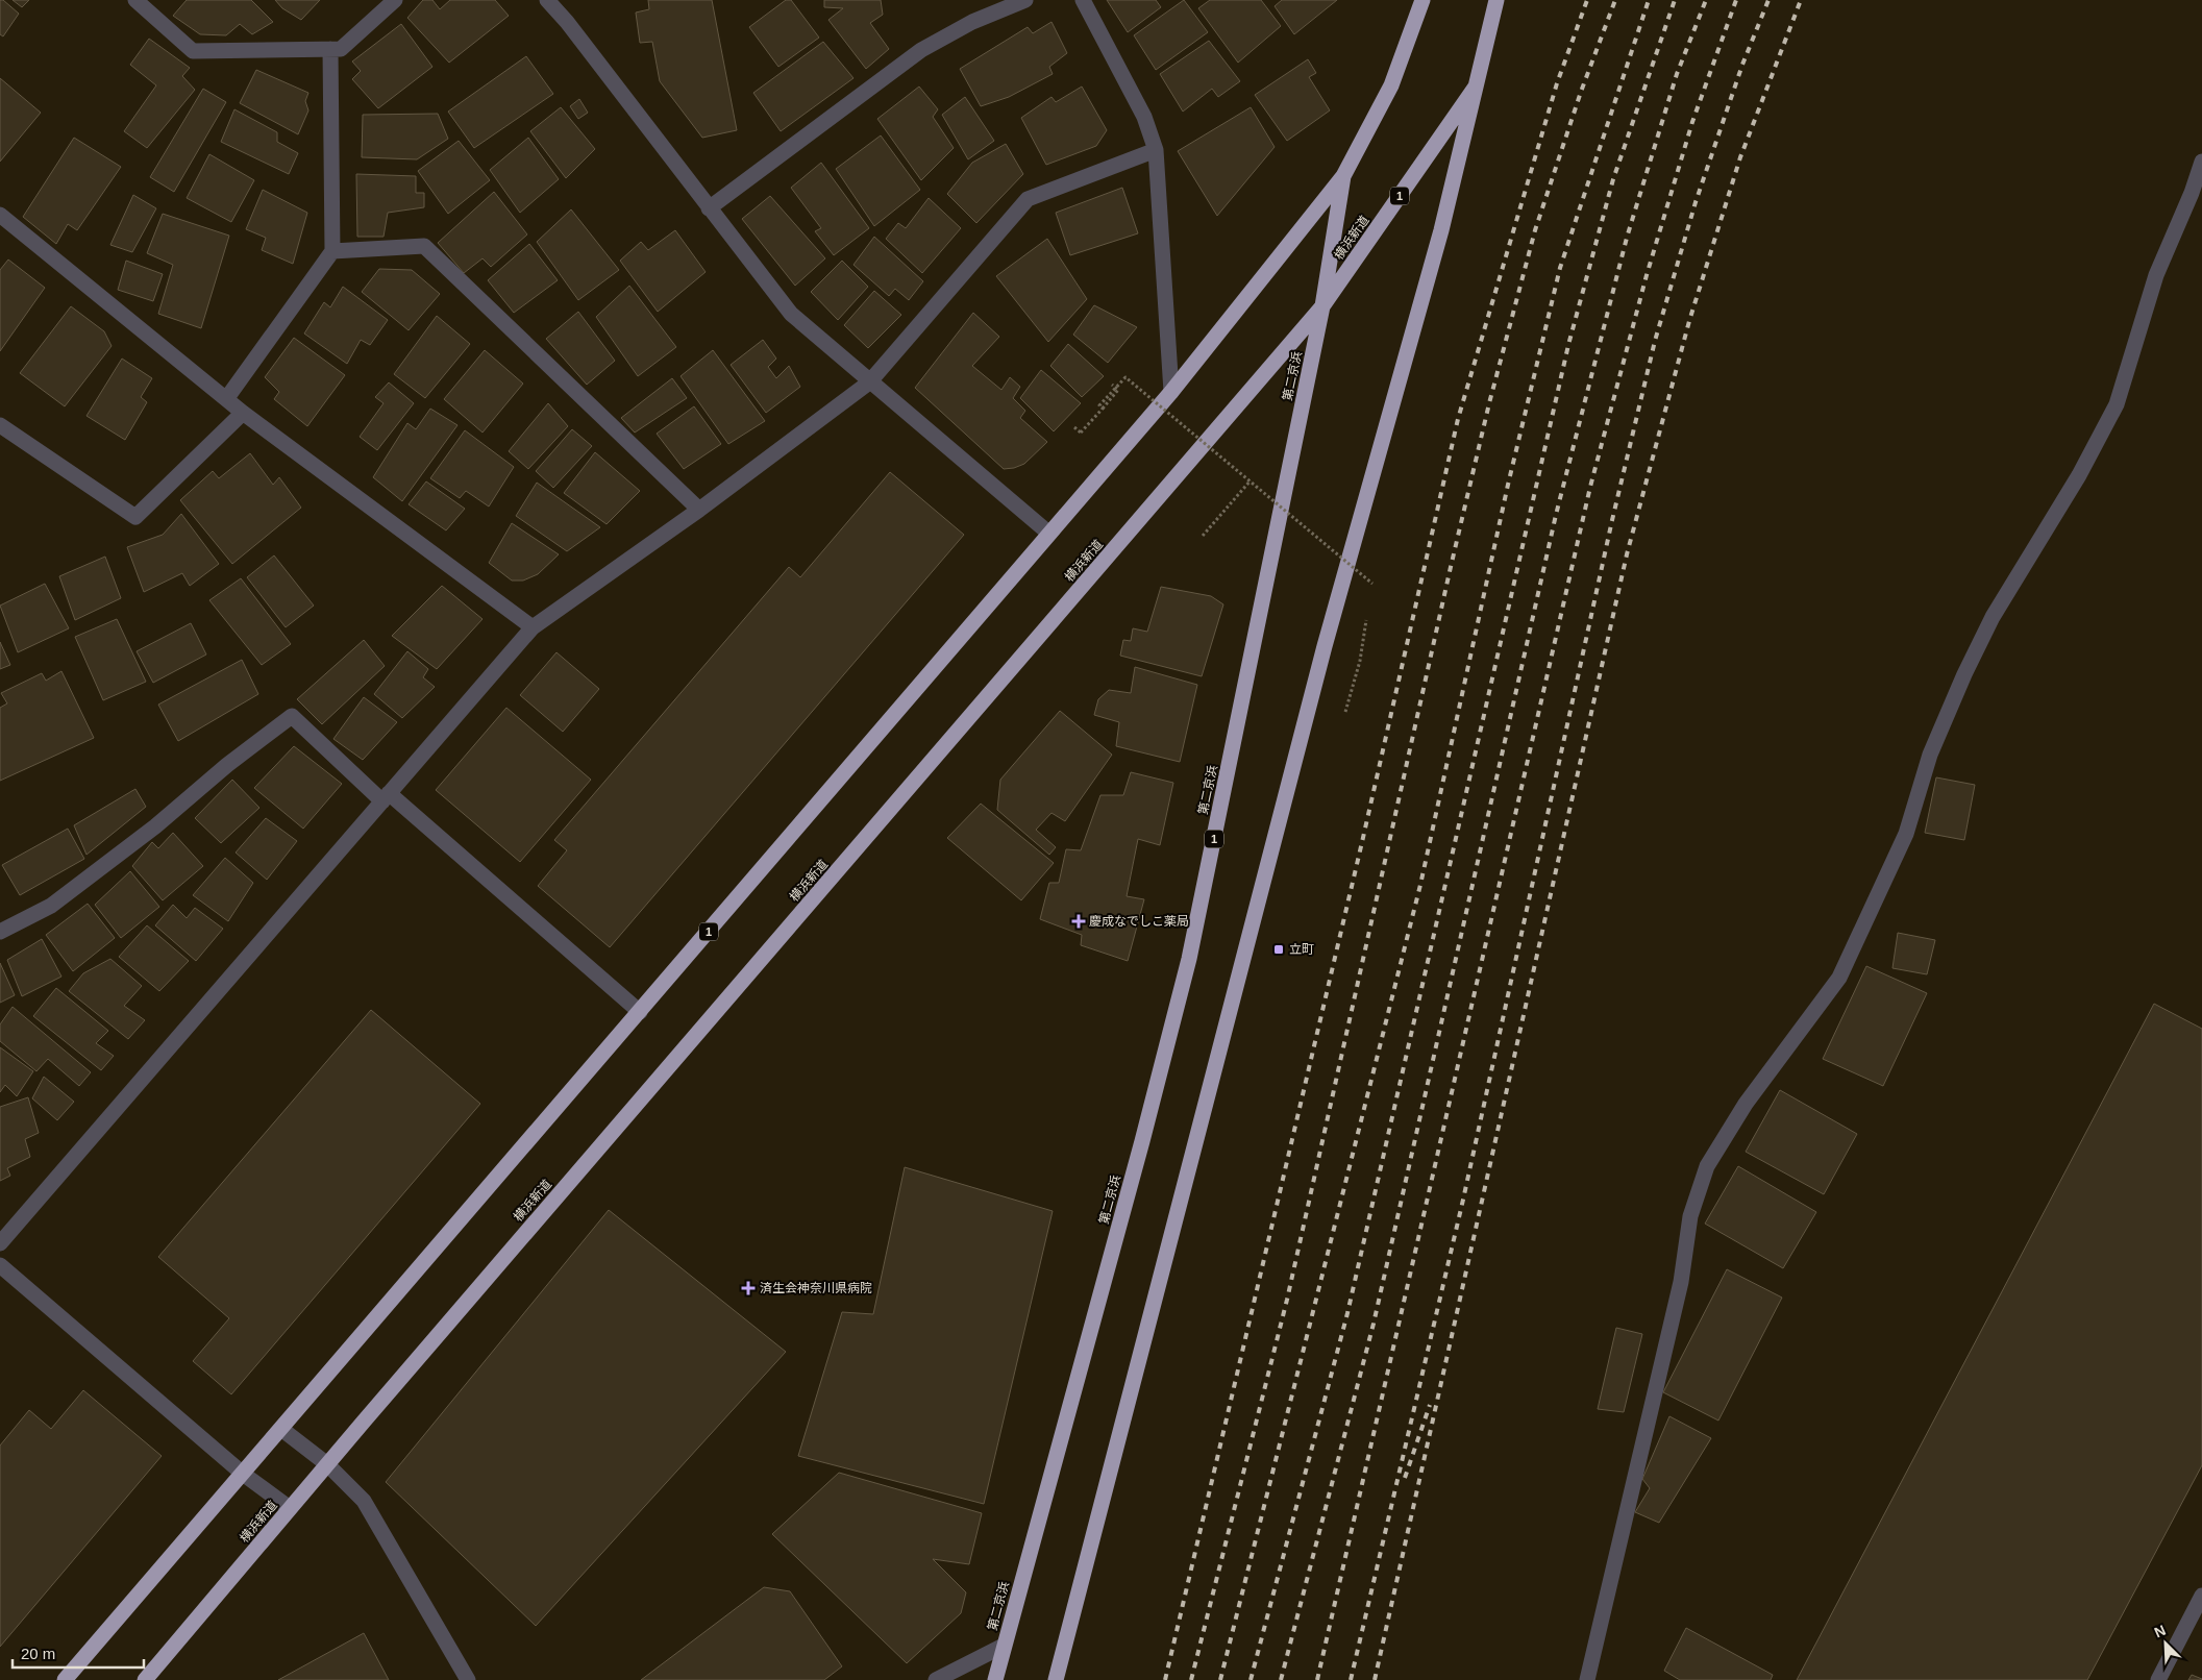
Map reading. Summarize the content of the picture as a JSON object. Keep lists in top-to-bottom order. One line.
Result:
{"streets":{"highway":["1","横浜新道","第二京浜"]},"crossings":[["1","横浜新道"],["1","第二京浜"],["横浜新道","第二京浜"]],"places":{"health":["慶成なでしこ薬局","済生会神奈川県病院"],"transit":["立町"]},"scale_bar":"20 m","north":"top left"}
